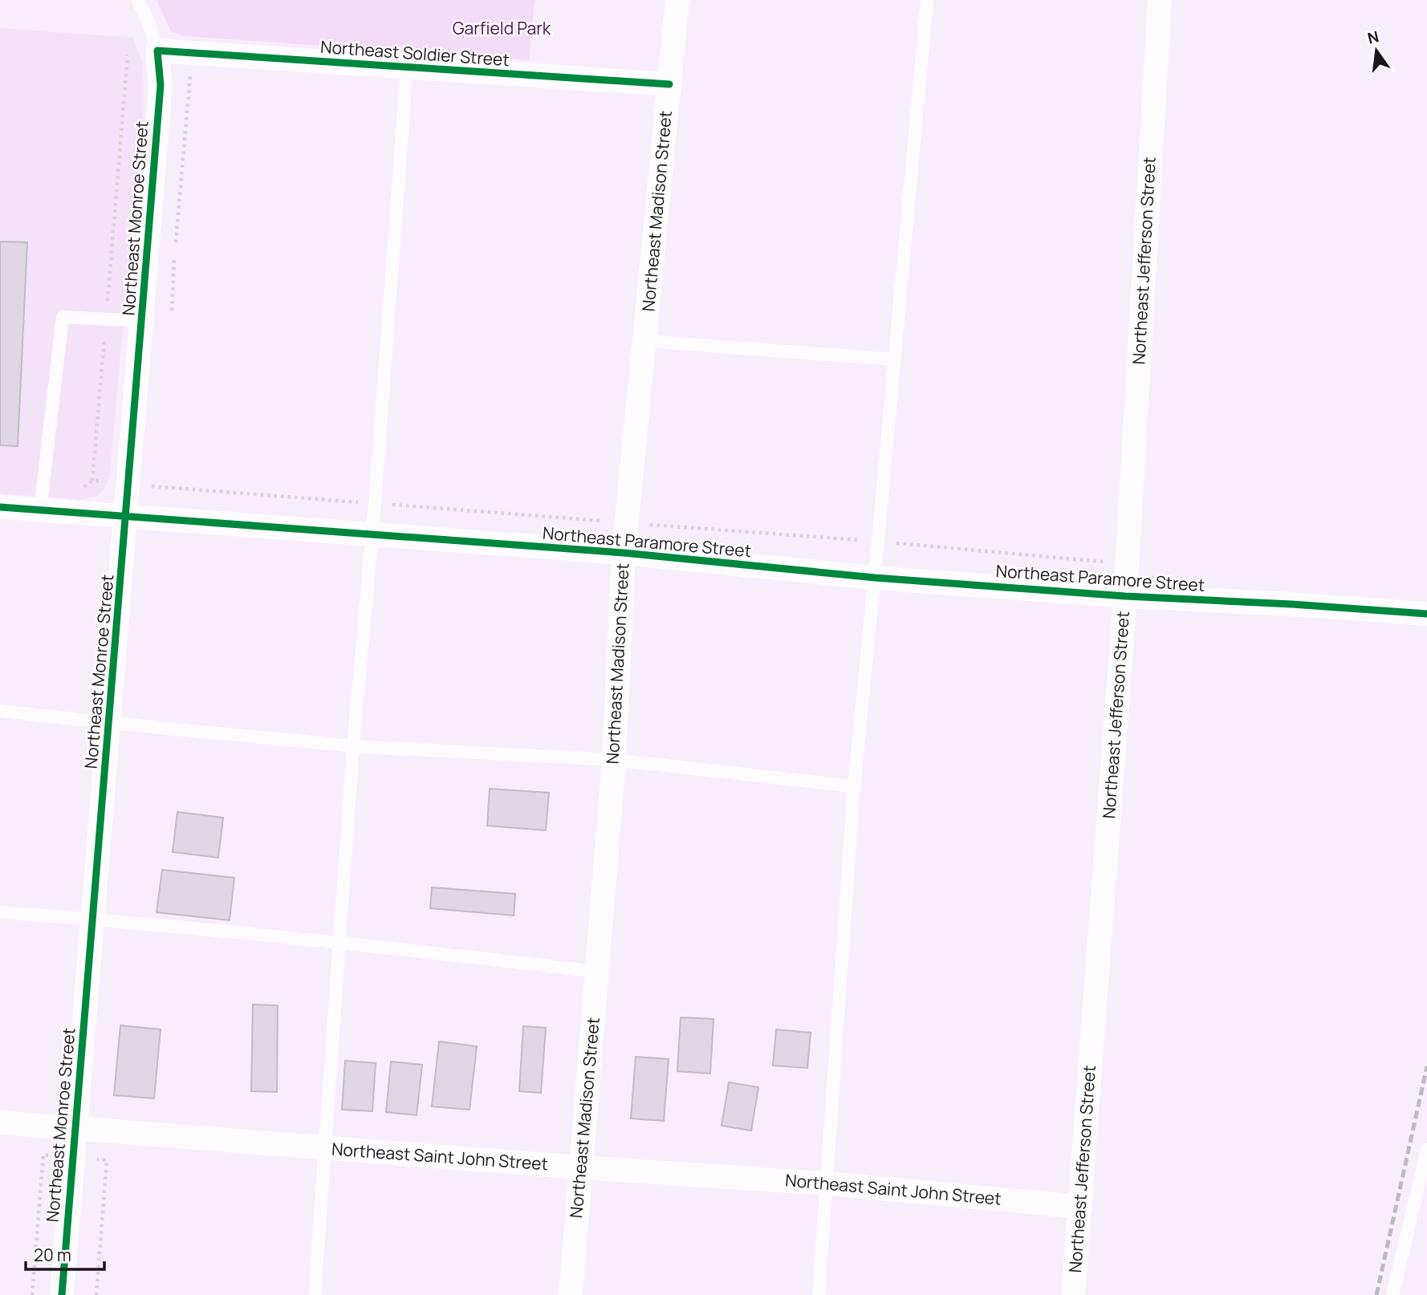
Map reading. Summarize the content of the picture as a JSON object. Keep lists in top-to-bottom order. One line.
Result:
{"streets":{"street":["Northeast Soldier Street","Northeast Madison Street","Northeast Monroe Street","Northeast Jefferson Street","Northeast Paramore Street","Northeast Saint John Street"]},"crossings":[["Northeast Soldier Street","Northeast Madison Street"],["Northeast Soldier Street","Northeast Monroe Street"],["Northeast Madison Street","Northeast Paramore Street"],["Northeast Madison Street","Northeast Saint John Street"],["Northeast Monroe Street","Northeast Paramore Street"],["Northeast Monroe Street","Northeast Saint John Street"],["Northeast Jefferson Street","Northeast Paramore Street"],["Northeast Jefferson Street","Northeast Saint John Street"]],"parks":["Garfield Park"],"scale_bar":"20 m","north":"top"}
